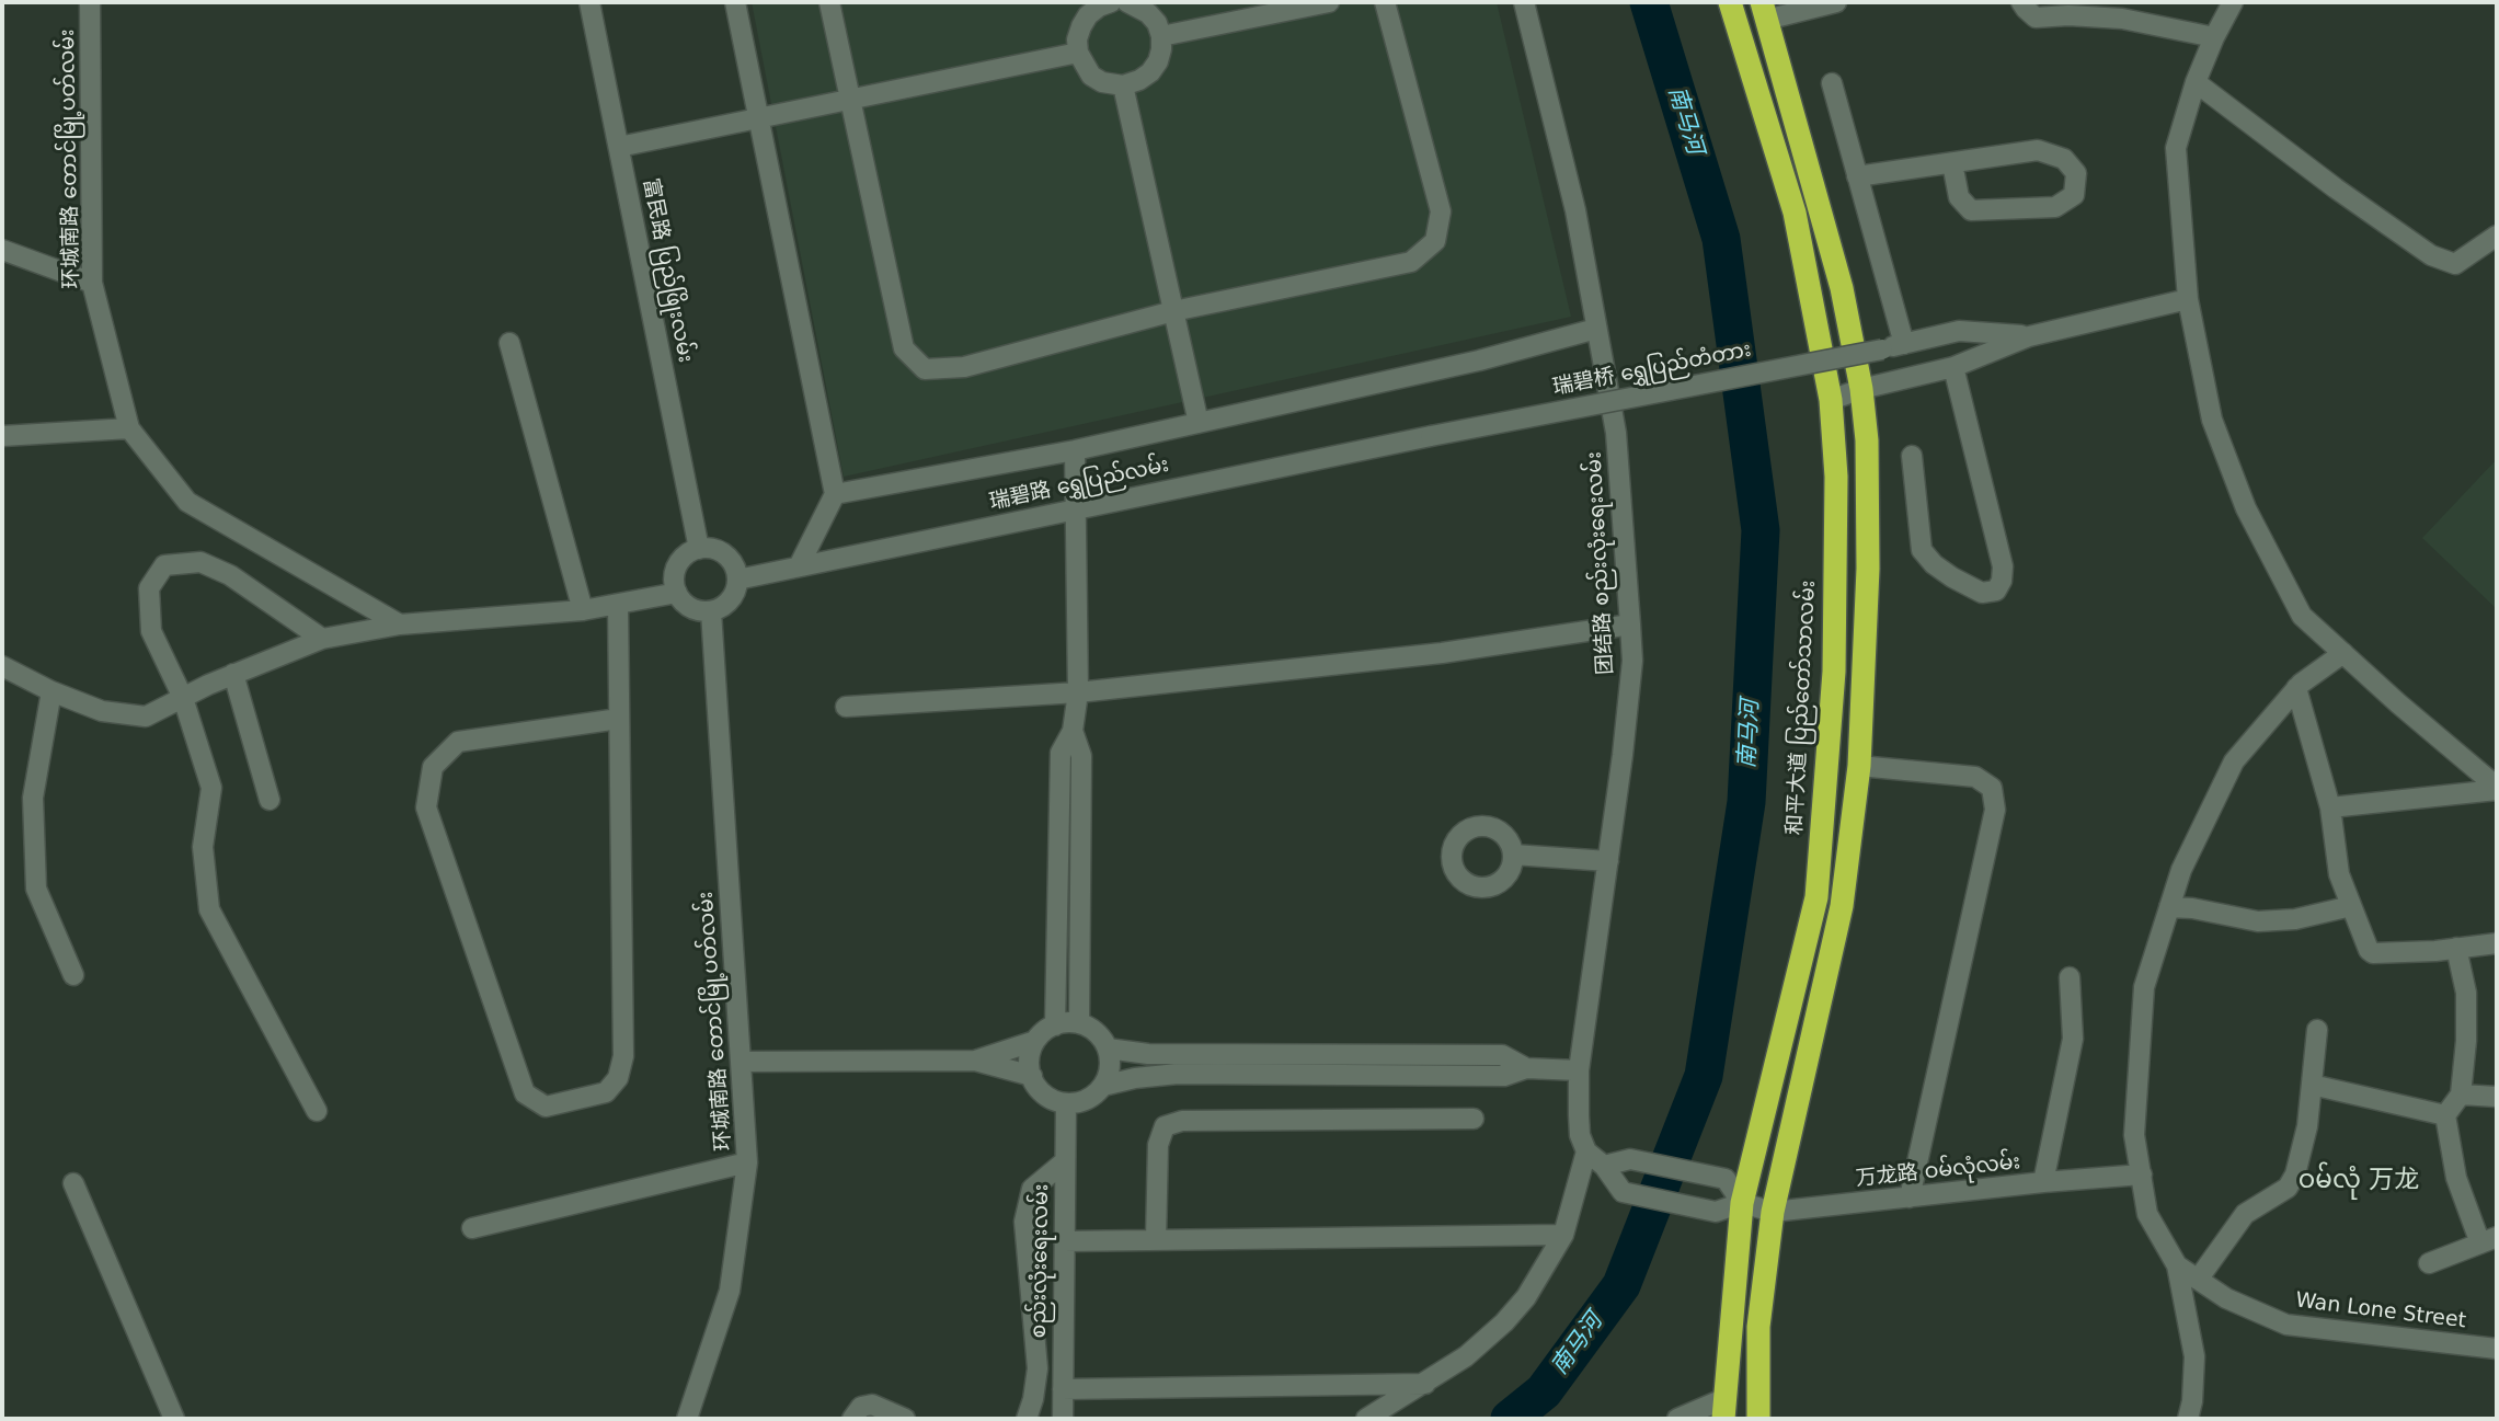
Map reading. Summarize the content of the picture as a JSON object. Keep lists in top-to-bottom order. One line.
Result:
{"streets":{"highway":["和平大道 ပြည်တော်သာလမ်း"],"street":["环城南路 တောင်မြို့ပတ်လမ်း","富民路 ပြည်ဖြိုးလမ်း","瑞碧桥 ရွှေပြည်တံတား","瑞碧路 ရွှေပြည်လမ်း","团结路 စည်းလုံးရေးလမ်း","万龙路 ဝမ်လုံလမ်း","စည်းလုံးရေးလမ်း","Wan Lone Street"]},"crossings":[["环城南路 တောင်မြို့ပတ်လမ်း","富民路 ပြည်ဖြိုးလမ်း"],["环城南路 တောင်မြို့ပတ်လမ်း","瑞碧路 ရွှေပြည်လမ်း"],["富民路 ပြည်ဖြိုးလမ်း","瑞碧路 ရွှေပြည်လမ်း"],["瑞碧桥 ရွှေပြည်တံတား","瑞碧路 ရွှေပြည်လမ်း"],["和平大道 ပြည်တော်သာလမ်း","万龙路 ဝမ်လုံလမ်း"],["万龙路 ဝမ်လုံလမ်း","Wan Lone Street"]],"districts":["ဝမ်လုံ 万龙"],"water":["南马河"]}
